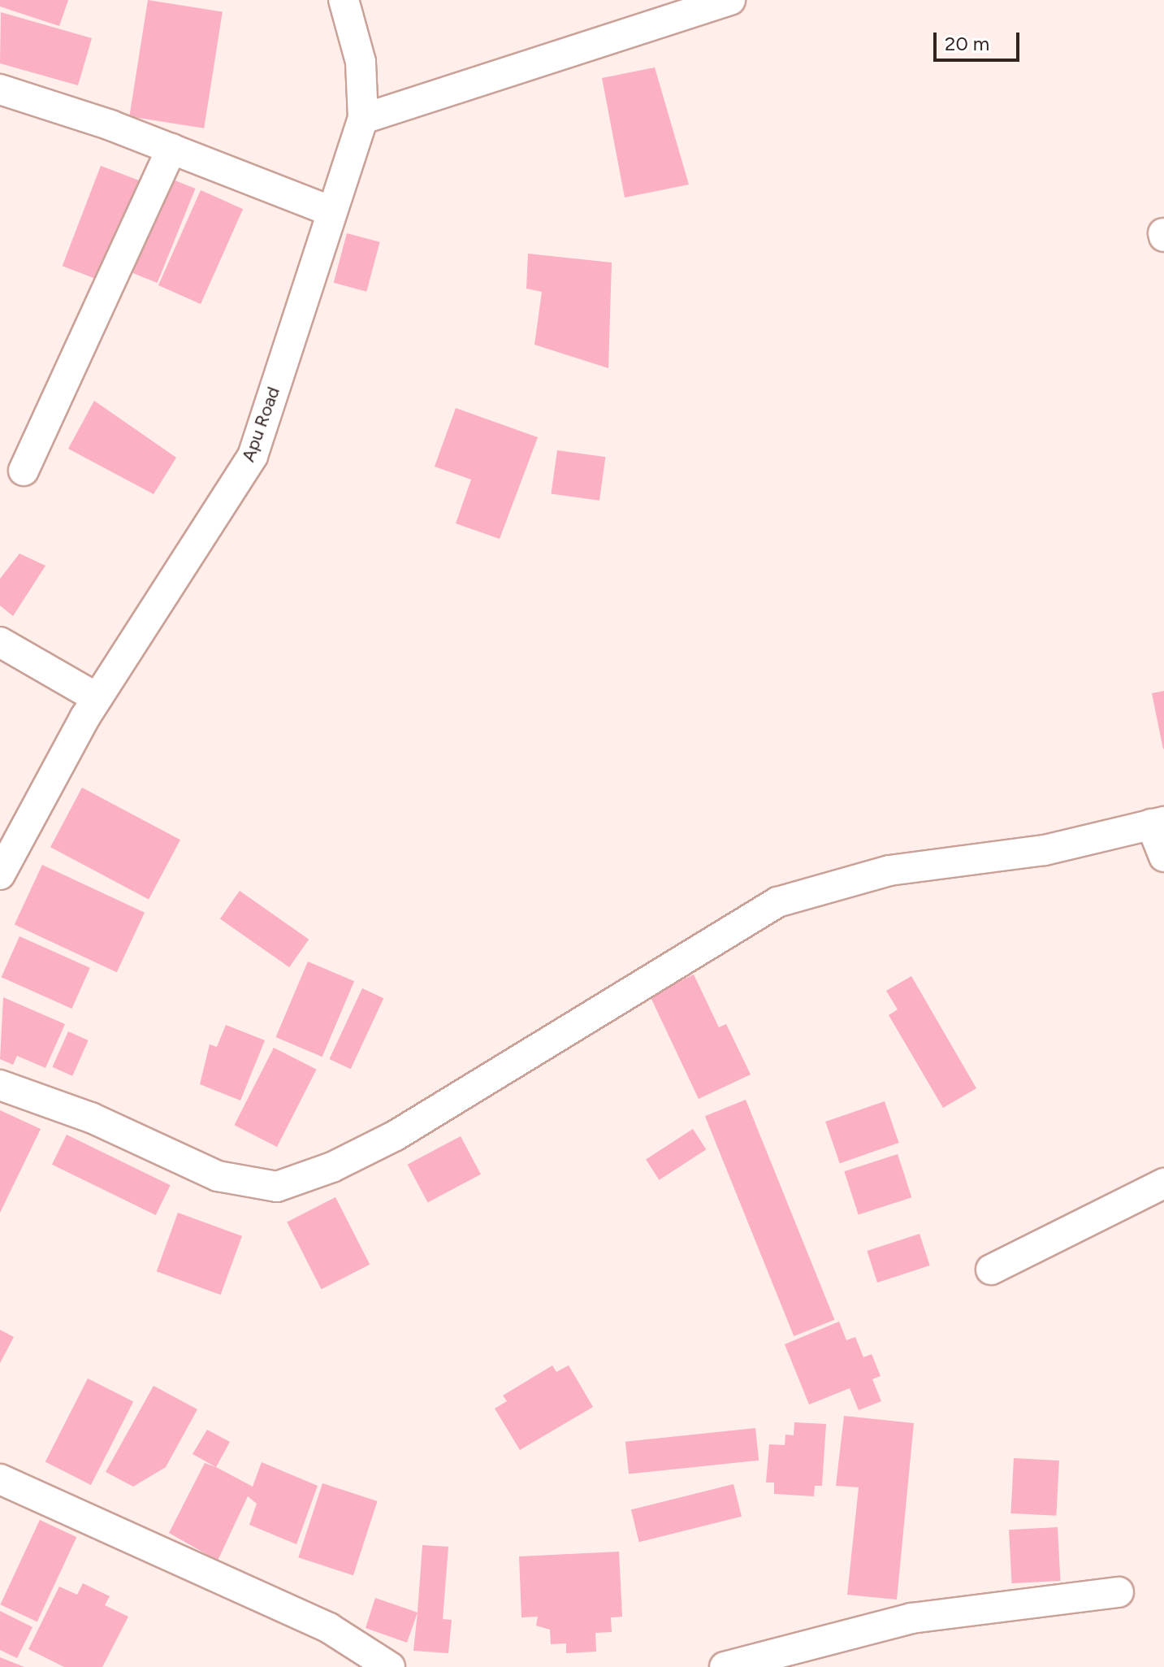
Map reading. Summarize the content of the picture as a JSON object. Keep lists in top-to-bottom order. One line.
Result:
{"streets":{"street":["Apu Road"]},"scale_bar":"20 m"}
